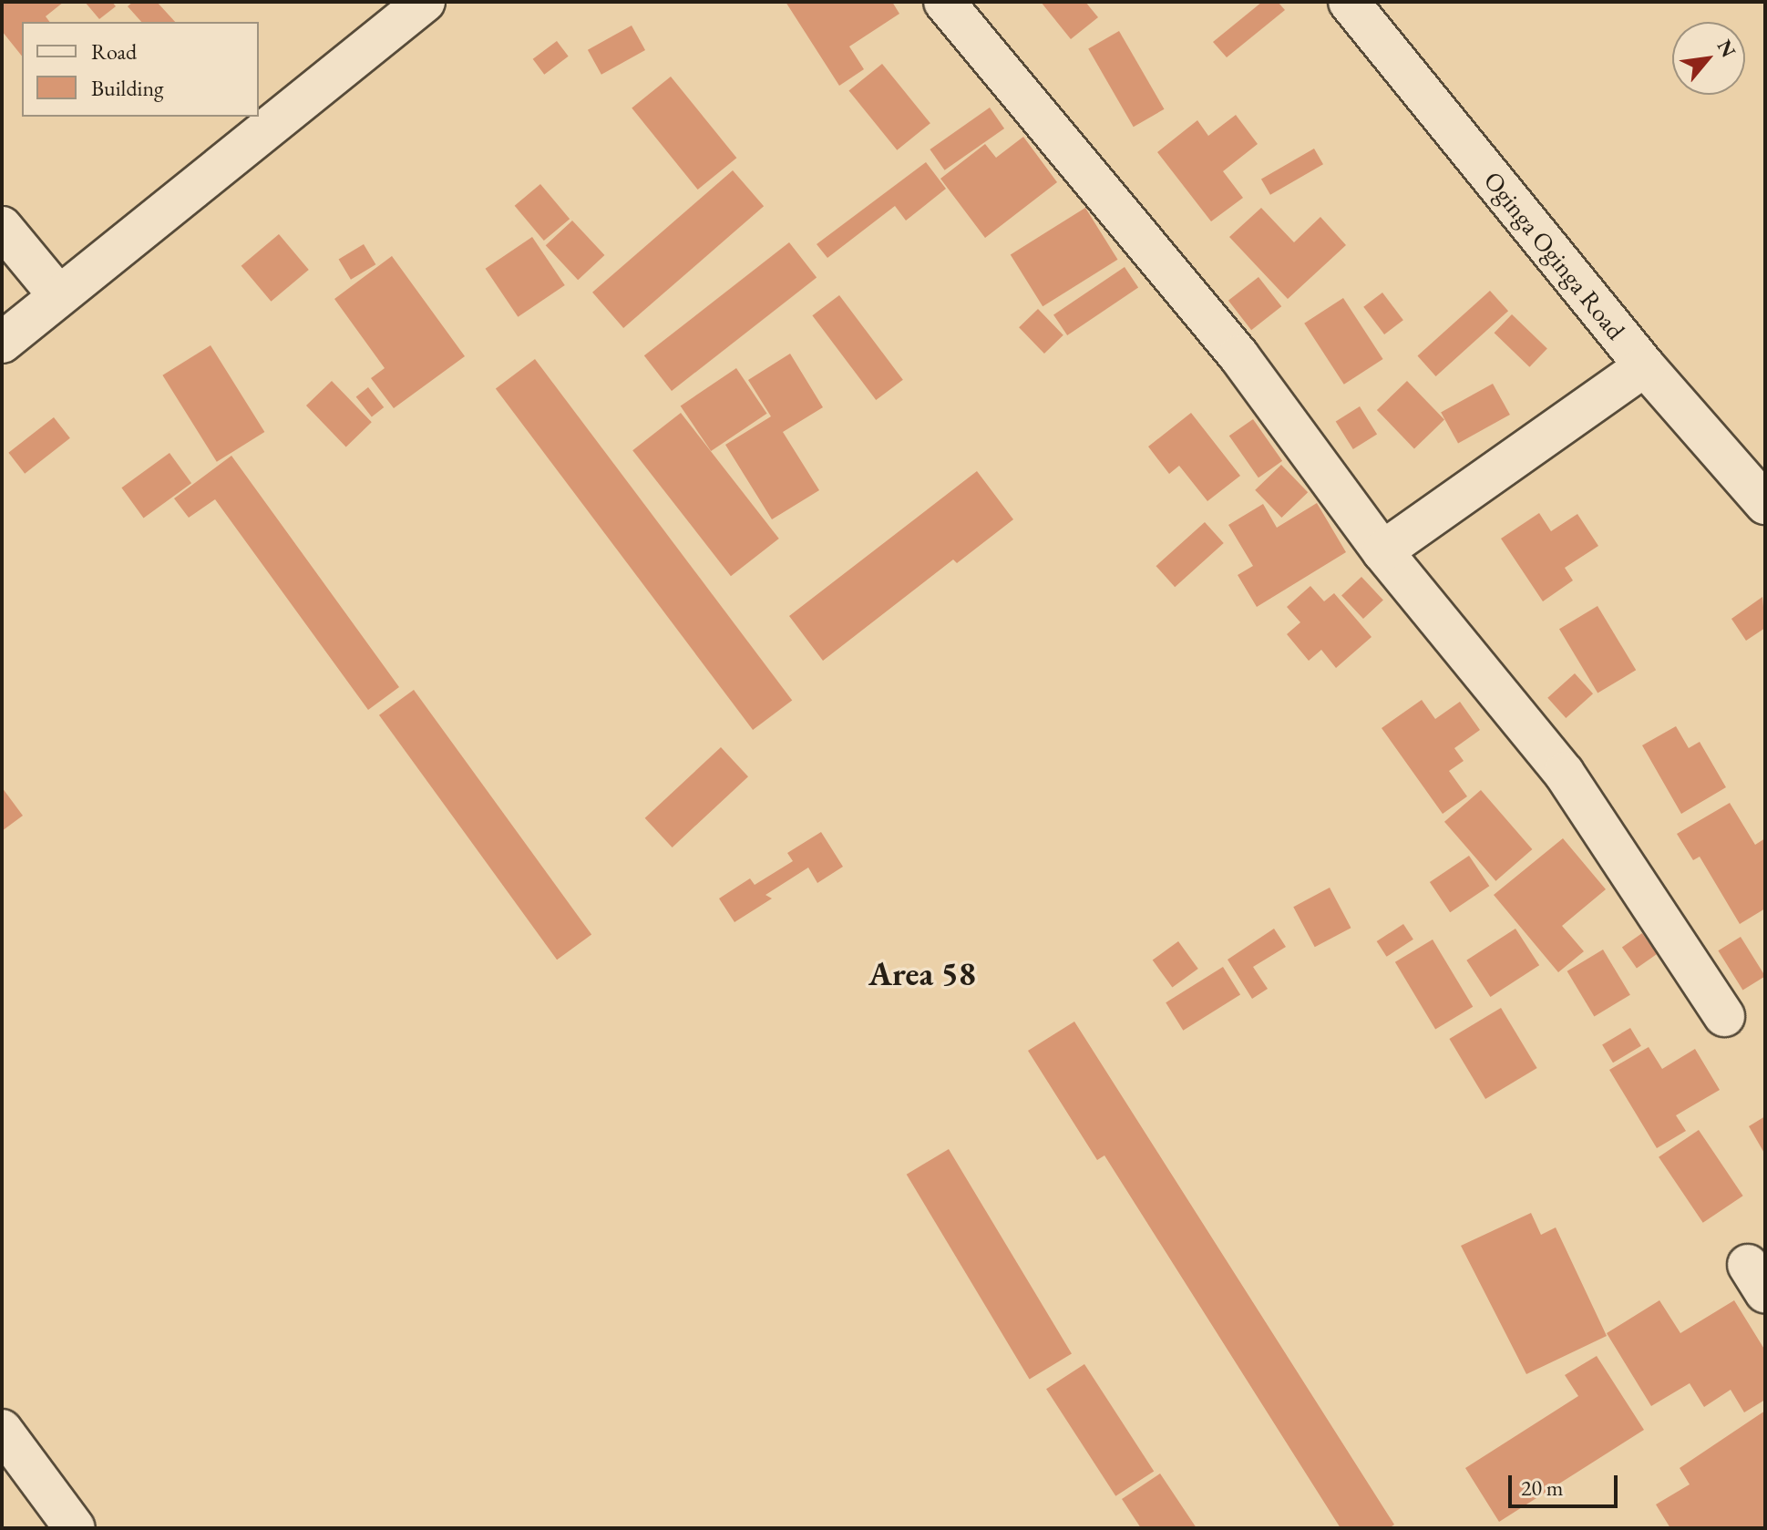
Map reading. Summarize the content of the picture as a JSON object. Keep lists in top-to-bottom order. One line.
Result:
{"streets":{"street":["Oginga Oginga Road"]},"districts":["Area 58"],"legend":["Road","Building"],"scale_bar":"20 m","north":"top right"}
